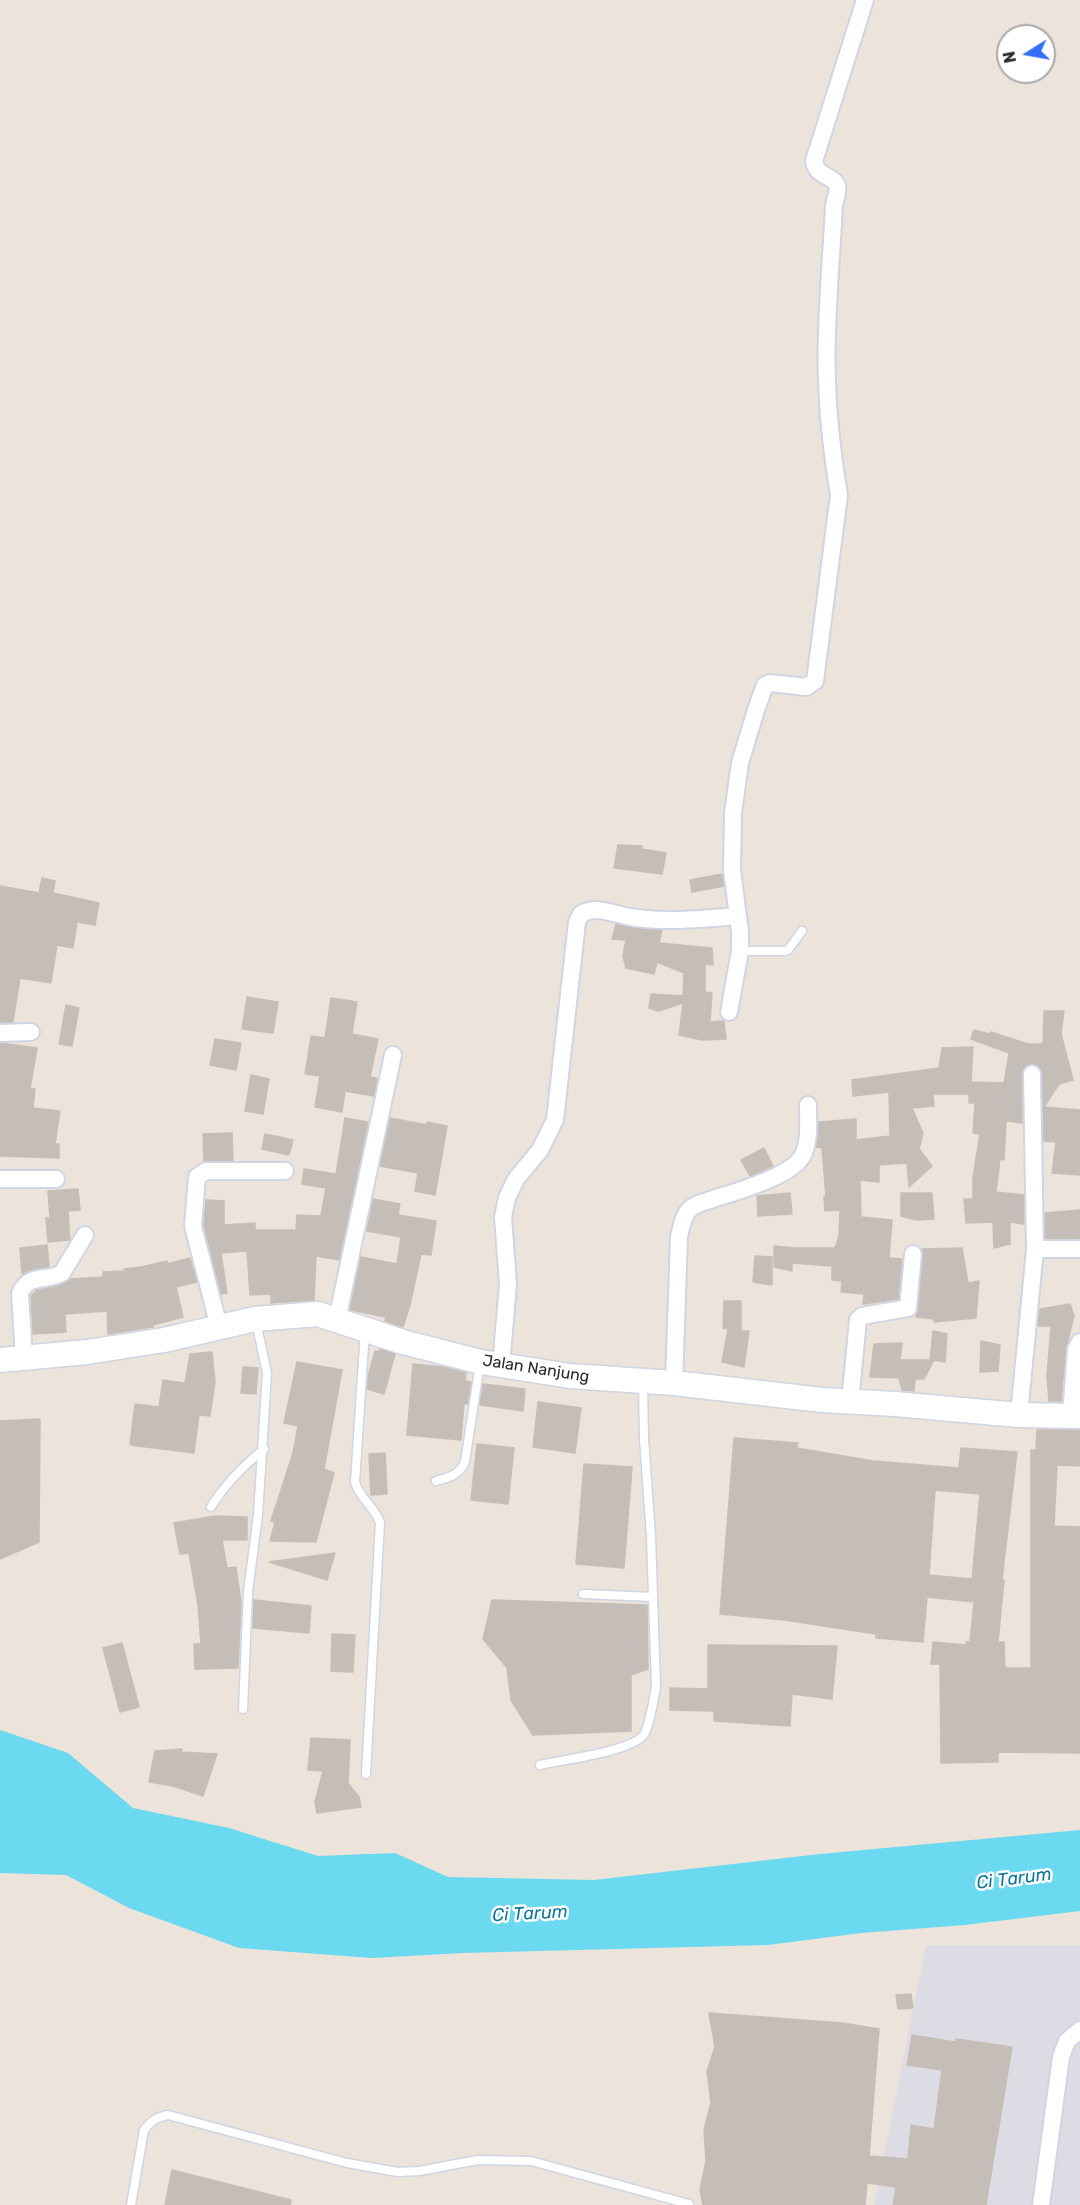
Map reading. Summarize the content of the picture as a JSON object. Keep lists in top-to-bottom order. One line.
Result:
{"streets":{"main road":["Jalan Nanjung"]},"water":["Ci Tarum"],"north":"left"}
